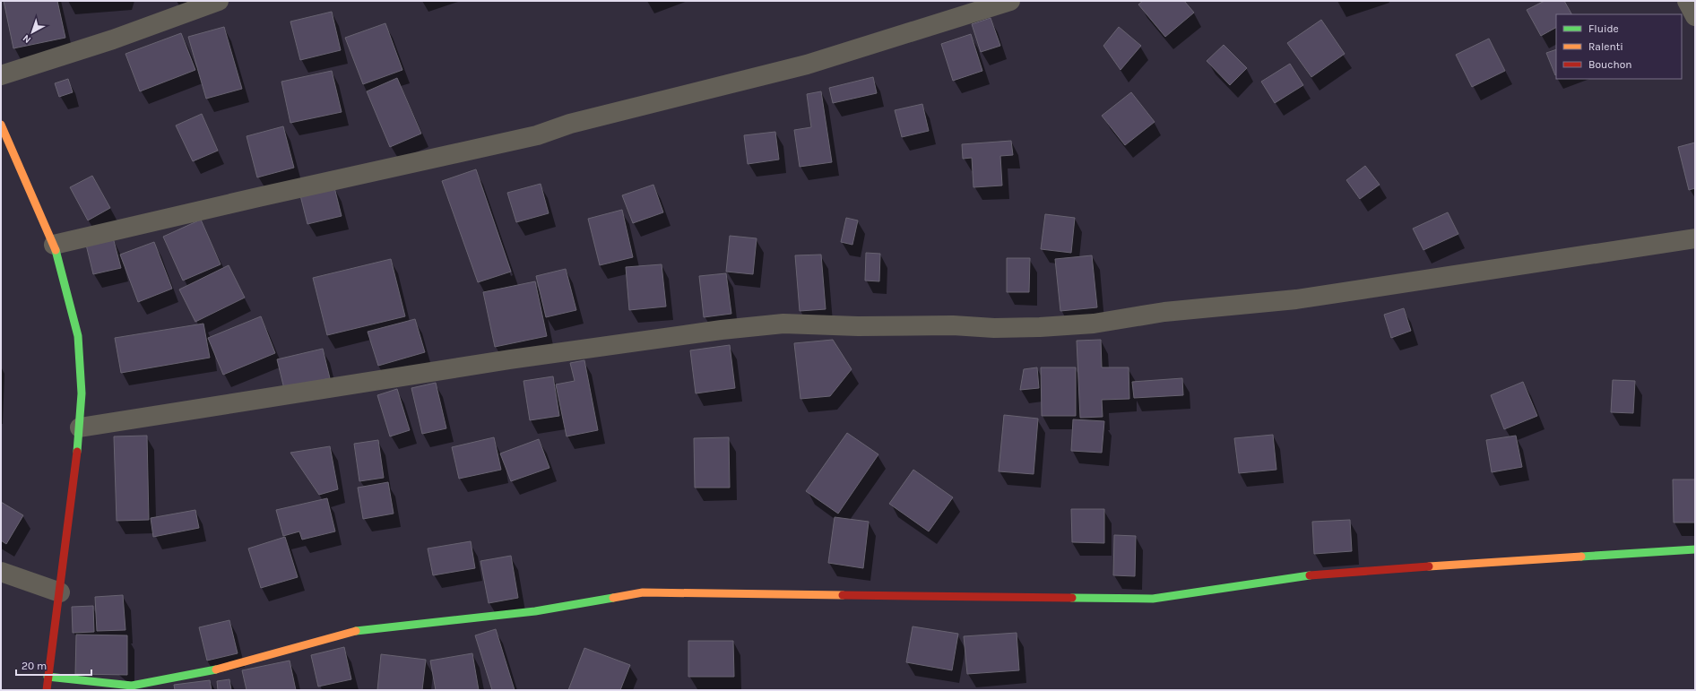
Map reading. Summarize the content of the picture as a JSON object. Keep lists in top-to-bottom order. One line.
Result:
{"legend":["Fluide","Ralenti","Bouchon"],"scale_bar":"20 m","north":"bottom left"}
